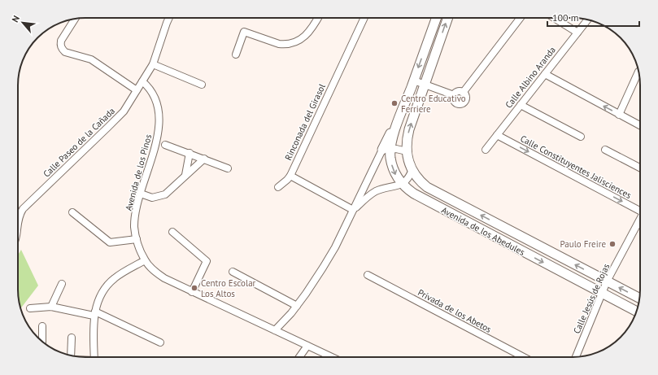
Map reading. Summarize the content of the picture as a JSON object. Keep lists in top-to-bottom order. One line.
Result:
{"streets":{"street":["Calle Albino Aranda","Rinconada del Girasol","Calle Paseo de la Cañada","Calle Constituyentes Jalisciences","Avenida de los Pinos","Avenida de los Abedules","Calle Jesús de Rojas","Privada de los Abetos"]},"crossings":[["Calle Albino Aranda","Calle Constituyentes Jalisciences"],["Calle Paseo de la Cañada","Avenida de los Pinos"],["Avenida de los Abedules","Calle Jesús de Rojas"]],"places":["Centro Educativo Ferriere","Paulo Freire","Centro Escolar Los Altos"],"scale_bar":"100 m","north":"top left"}
